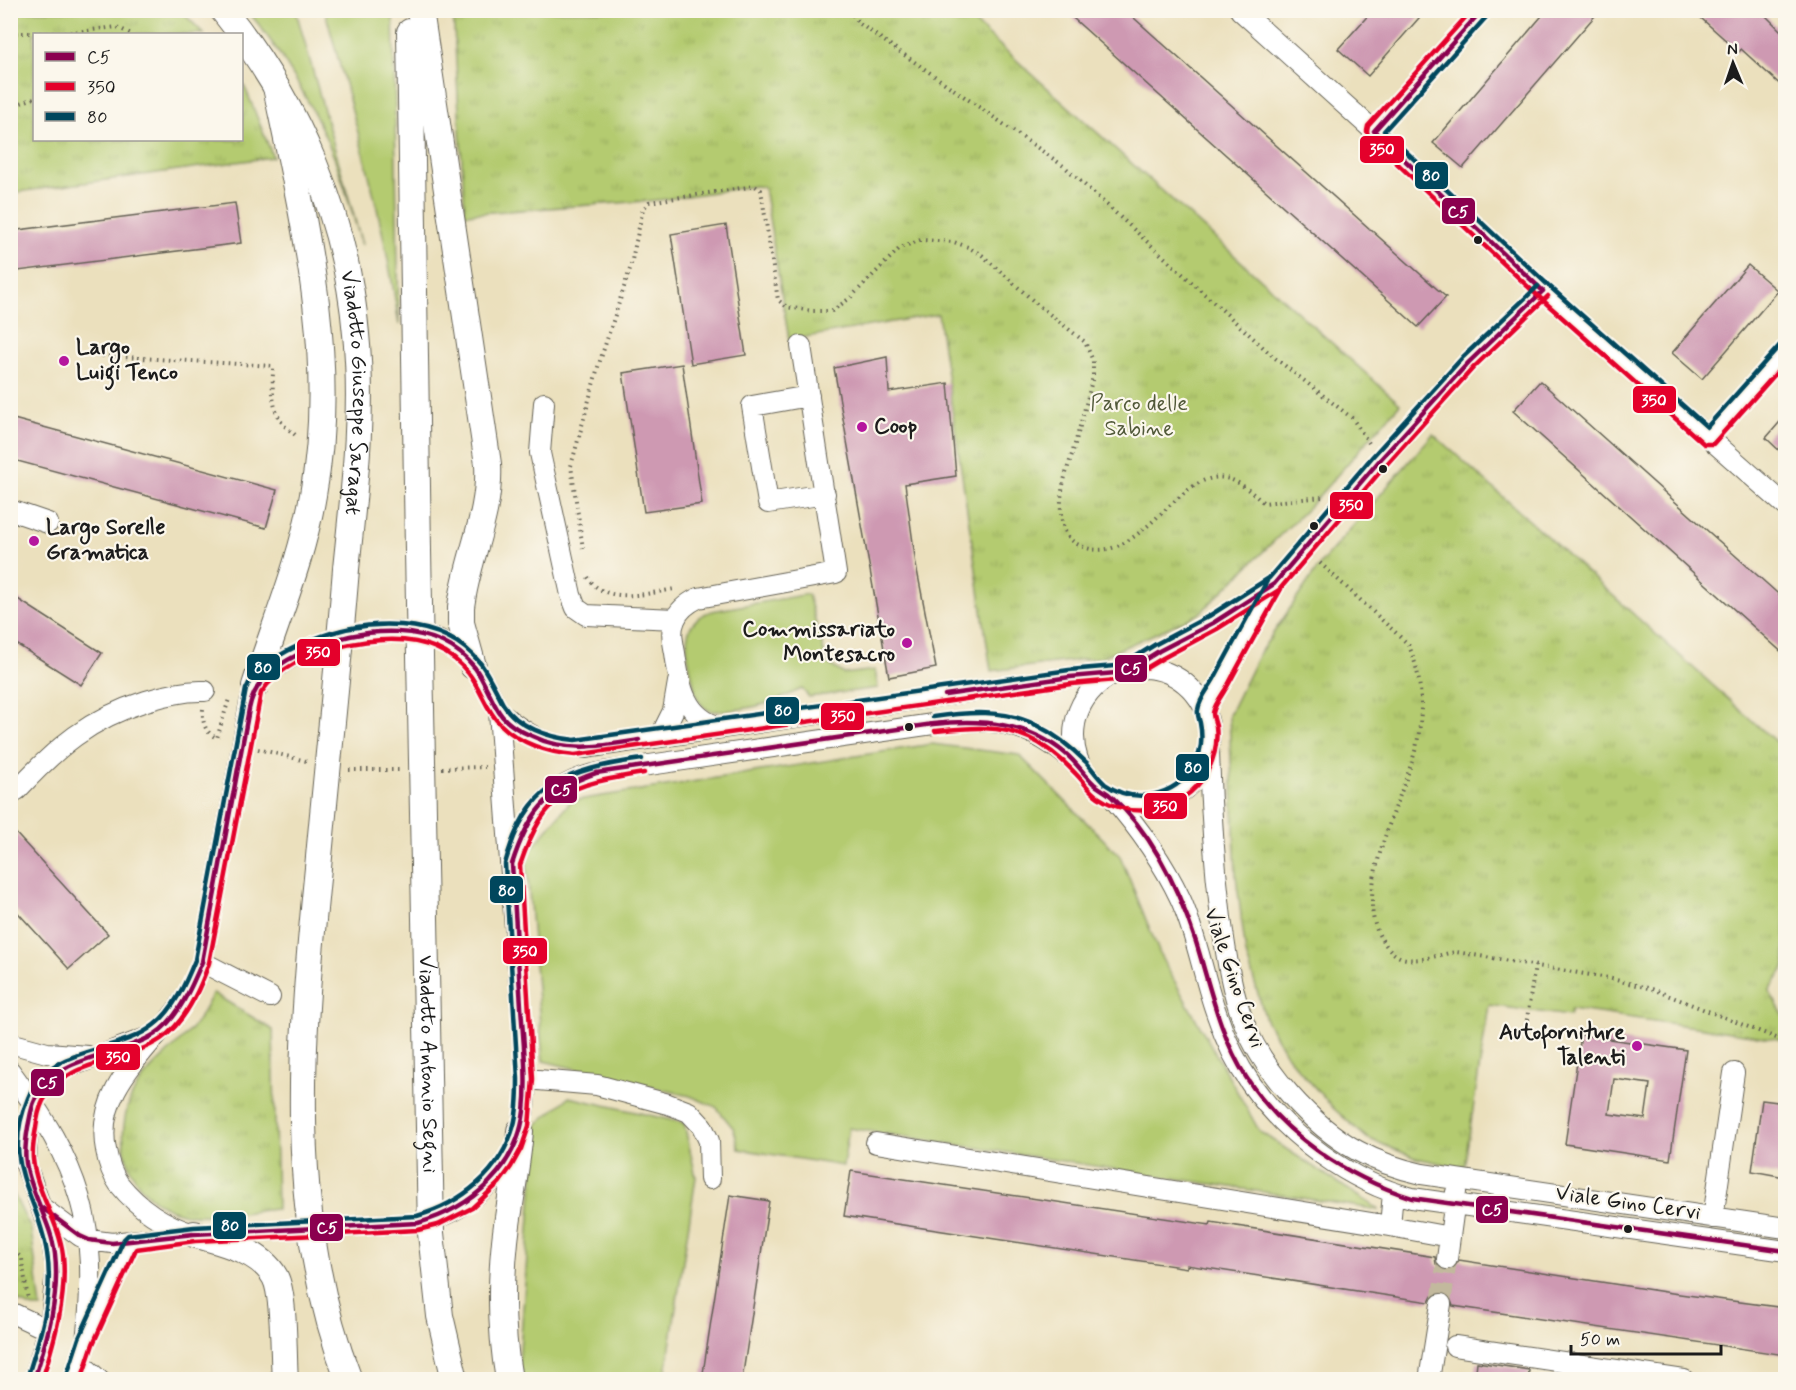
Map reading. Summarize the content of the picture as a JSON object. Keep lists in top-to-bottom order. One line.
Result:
{"streets":{"main road":["Viadotto Giuseppe Saragat","Viadotto Antonio Segni"],"street":["Viale Gino Cervi"]},"parks":["Parco delle Sabine"],"places":["Largo Luigi Tenco","Coop","Largo Sorelle Gramatica","Commissariato Montesacro","Autoforniture Talenti"],"lines":["transit line C5","transit line 350","transit line 80"],"legend":["C5","350","80"],"scale_bar":"50 m","north":"top"}
